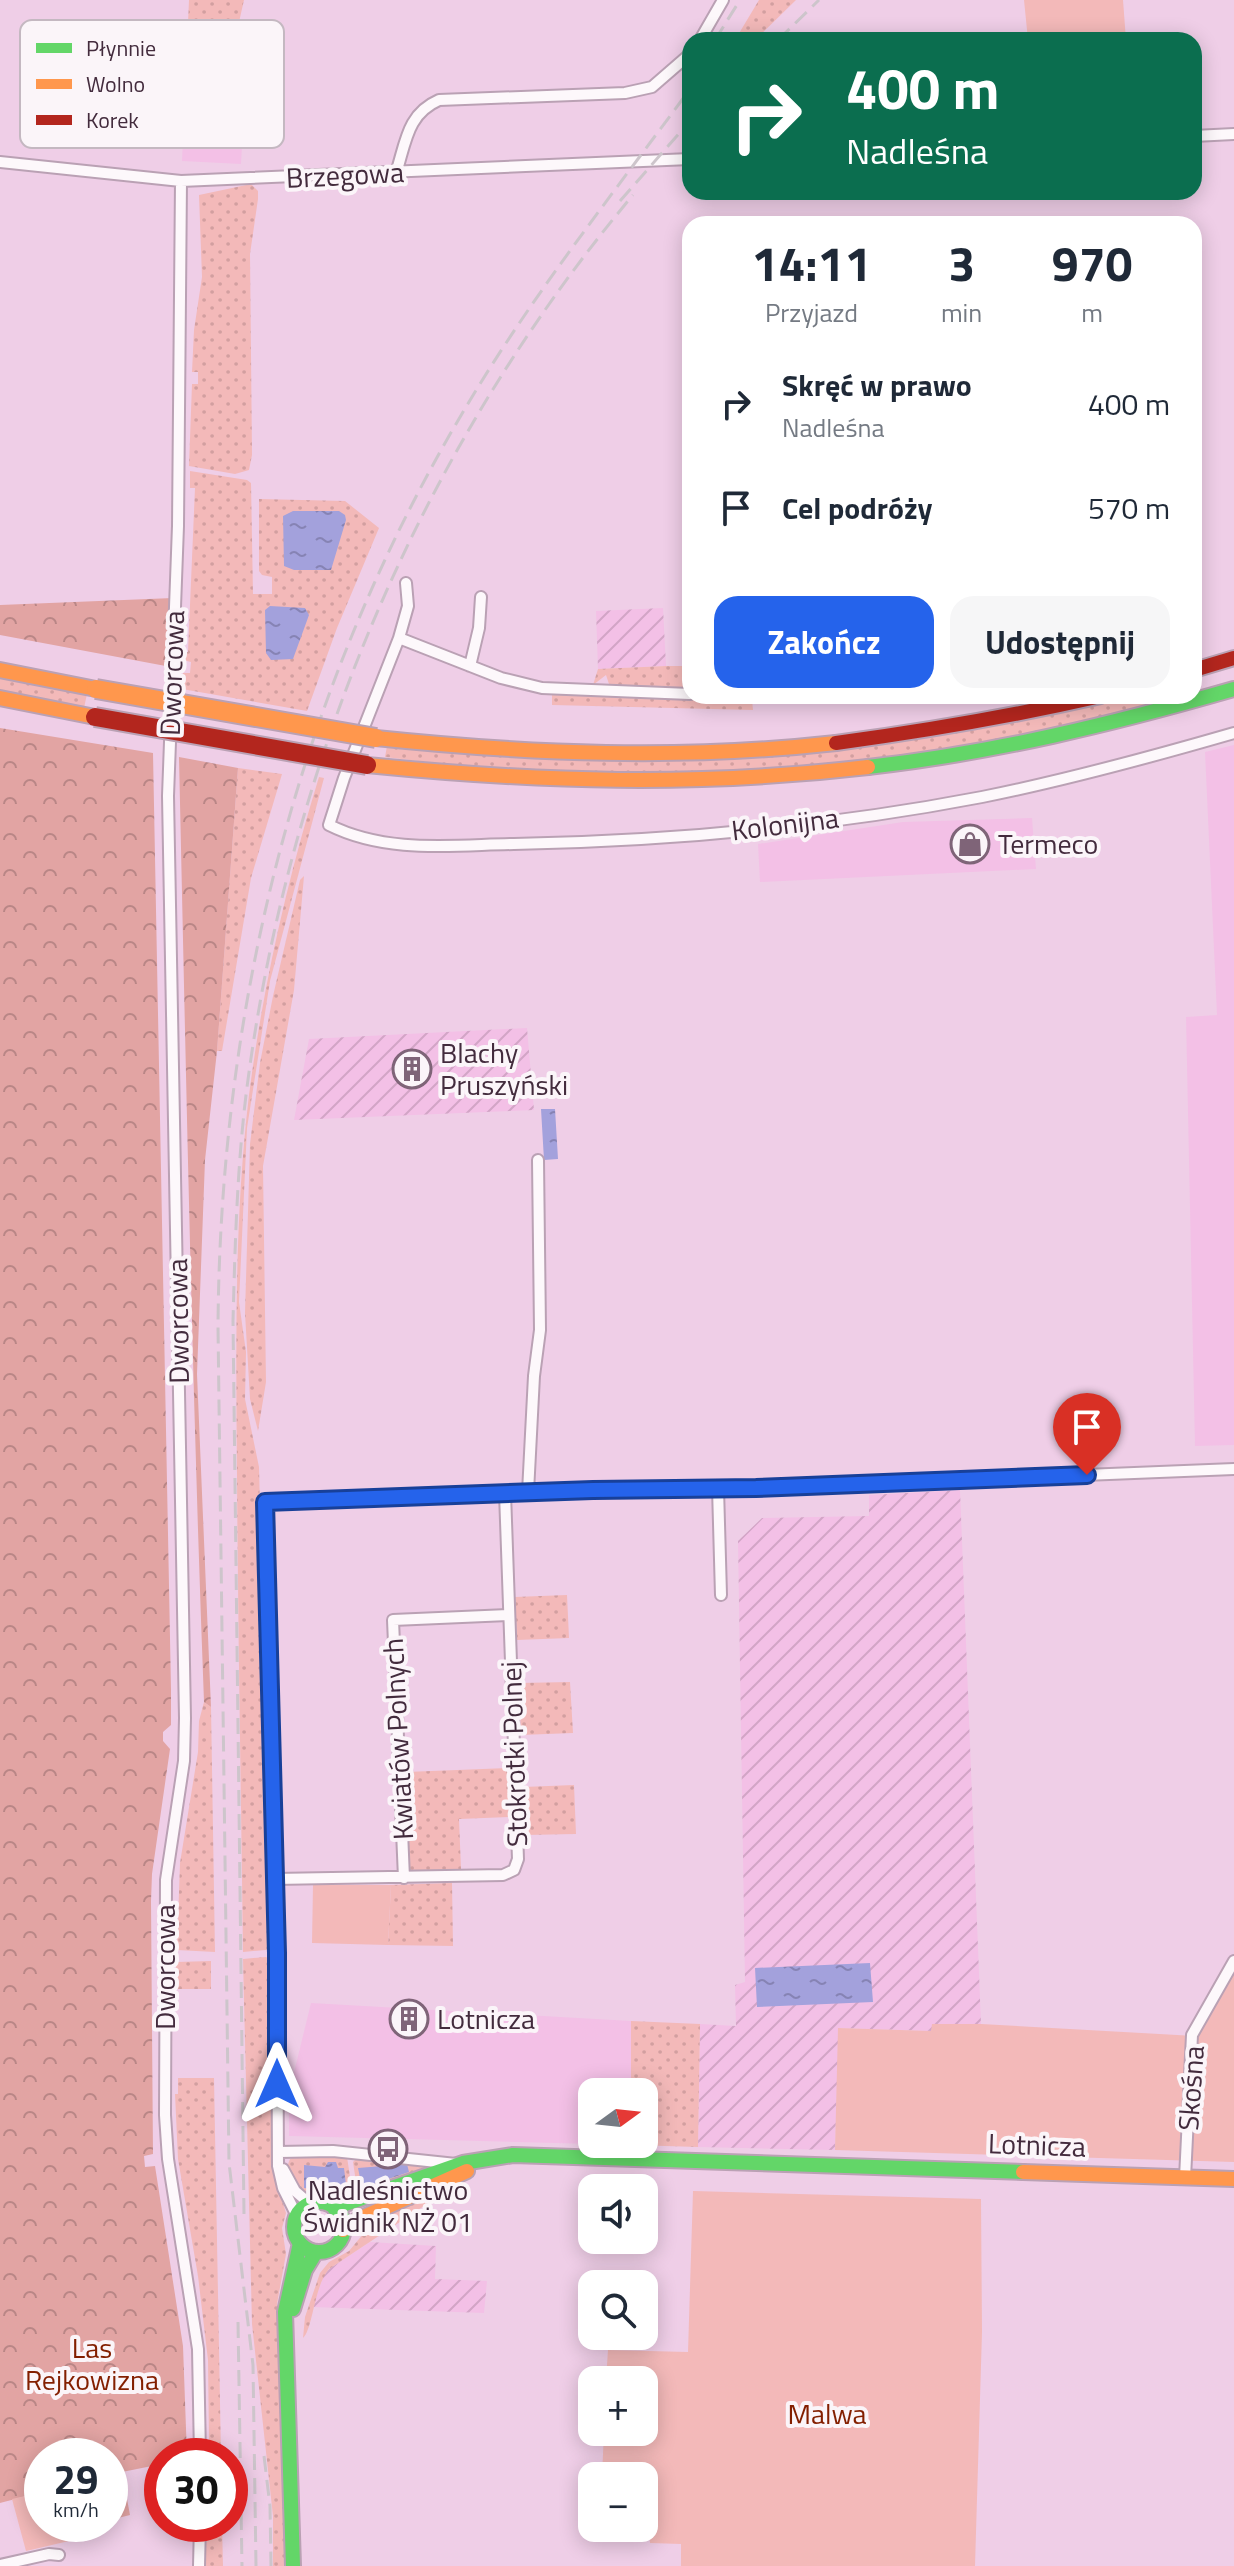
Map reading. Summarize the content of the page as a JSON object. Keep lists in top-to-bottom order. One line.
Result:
{"streets":{"main road":["Lotnicza"],"street":["Brzegowa","Dworcowa","Kolonijna","Kwiatów Polnych","Stokrotki Polnej","Skośna"]},"crossings":[["Brzegowa","Dworcowa"],["Kwiatów Polnych","Stokrotki Polnej"],["Skośna","Lotnicza"]],"parks":["Las Rejkowizna","Malwa"],"places":{"shop":["Termeco"],"building":["Blachy Pruszyński","Lotnicza"],"bus stop":["Nadleśnictwo Świdnik NŻ 01"]},"legend":["Płynnie","Wolno","Korek"],"north":"right","page":{"turn":["400 m","Nadleśna"],"eta":["14:11","Przyjazd","3","min","970","m"],"list":[{"name":"Skręć w prawo","note":"Nadleśna","value":"400 m"},{"name":"Cel podróży","value":"570 m"}],"buttons":["Zakończ","Udostępnij"],"map_buttons":["+","−"],"speed":"29 km/h","limit":"30"}}
